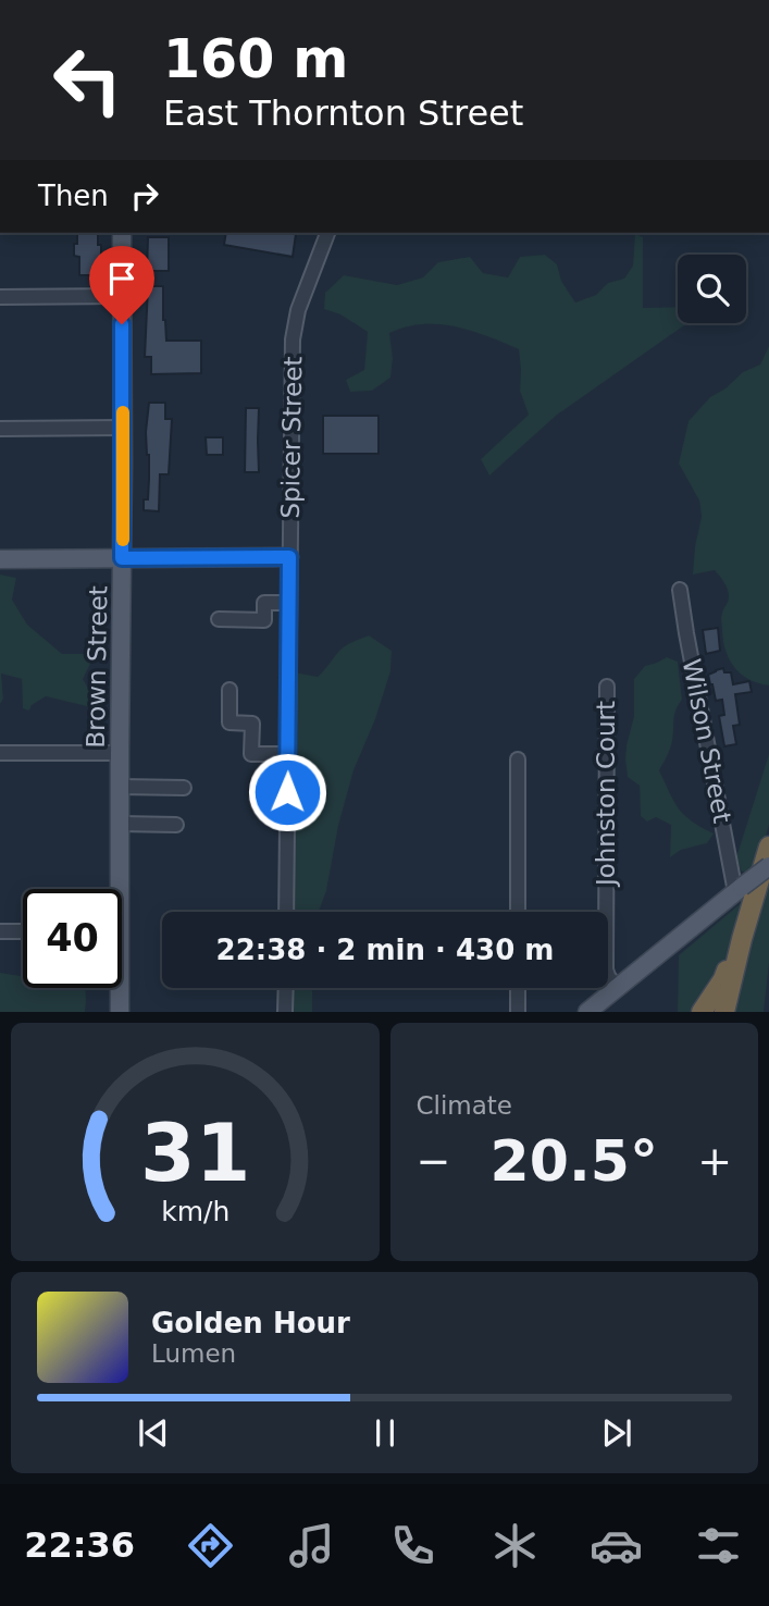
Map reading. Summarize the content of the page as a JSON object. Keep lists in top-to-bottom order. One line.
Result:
{"streets":{"main road":["Brown Street"],"street":["Spicer Street","Wilson Street","Johnston Court"]},"page":{"turn":["160 m","East Thornton Street"],"then":"Then","limit":"40","trip":"22:38 · 2 min · 430 m","tile":"Climate","heat":["−","20.5°","+"],"song":["Golden Hour","Lumen"],"tabs":"22:36","gauge":["31","km/h"]}}
